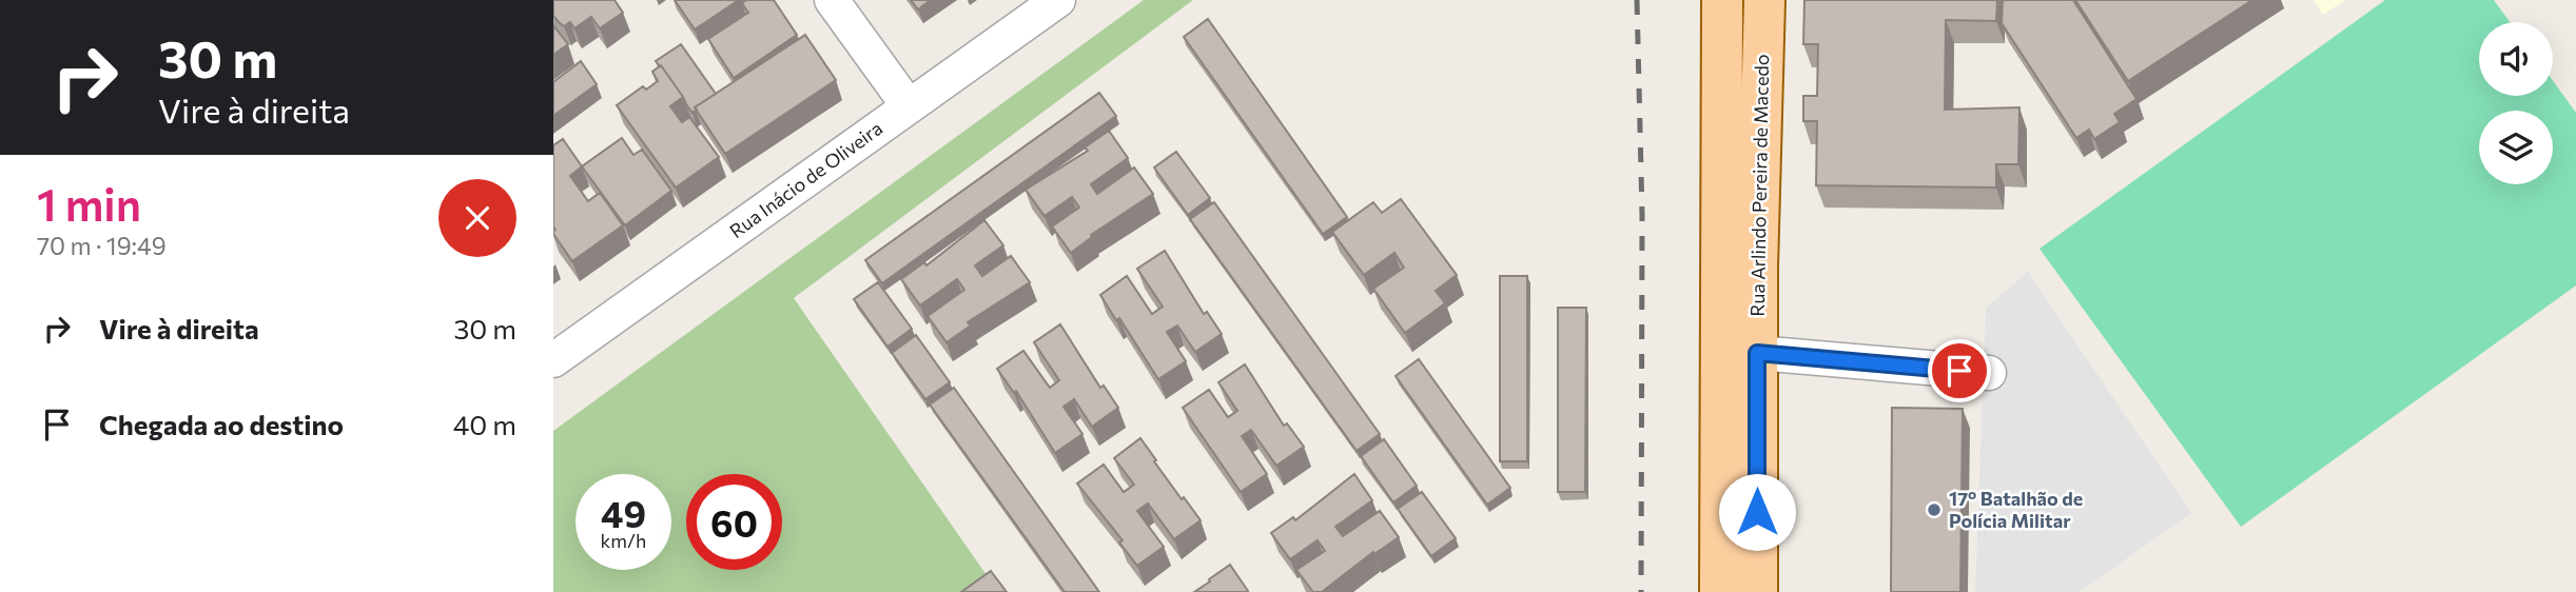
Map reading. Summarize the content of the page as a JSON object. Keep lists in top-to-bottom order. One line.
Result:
{"streets":{"main road":["Rua Arlindo Pereira de Macedo"],"street":["Rua Inácio de Oliveira"]},"places":["17º Batalhão de Polícia Militar"],"page":{"turn":["30 m","Vire à direita"],"heading":["1 min","70 m · 19:49"],"list":[{"name":"Vire à direita","value":"30 m"},{"name":"Chegada ao destino","value":"40 m"}],"speed":"49 km/h","limit":"60"}}
